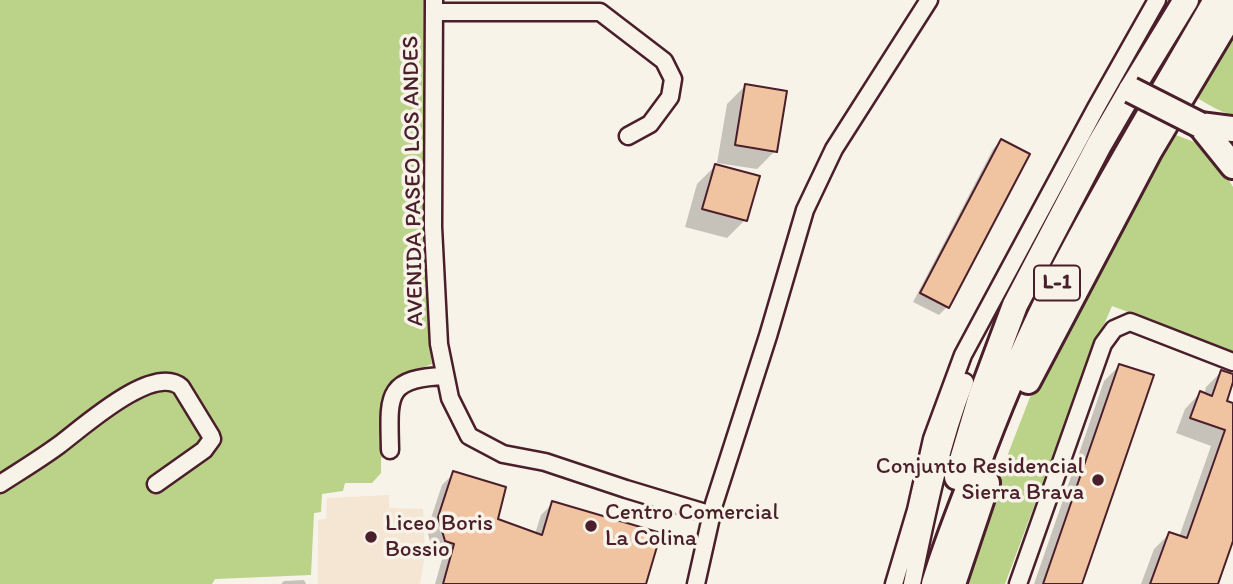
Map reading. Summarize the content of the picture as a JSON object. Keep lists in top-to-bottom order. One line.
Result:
{"streets":{"main road":["L-1"],"street":["AVENIDA PASEO LOS ANDES"]},"places":["Conjunto Residencial Sierra Brava","Centro Comercial La Colina","Liceo Boris Bossio"]}
